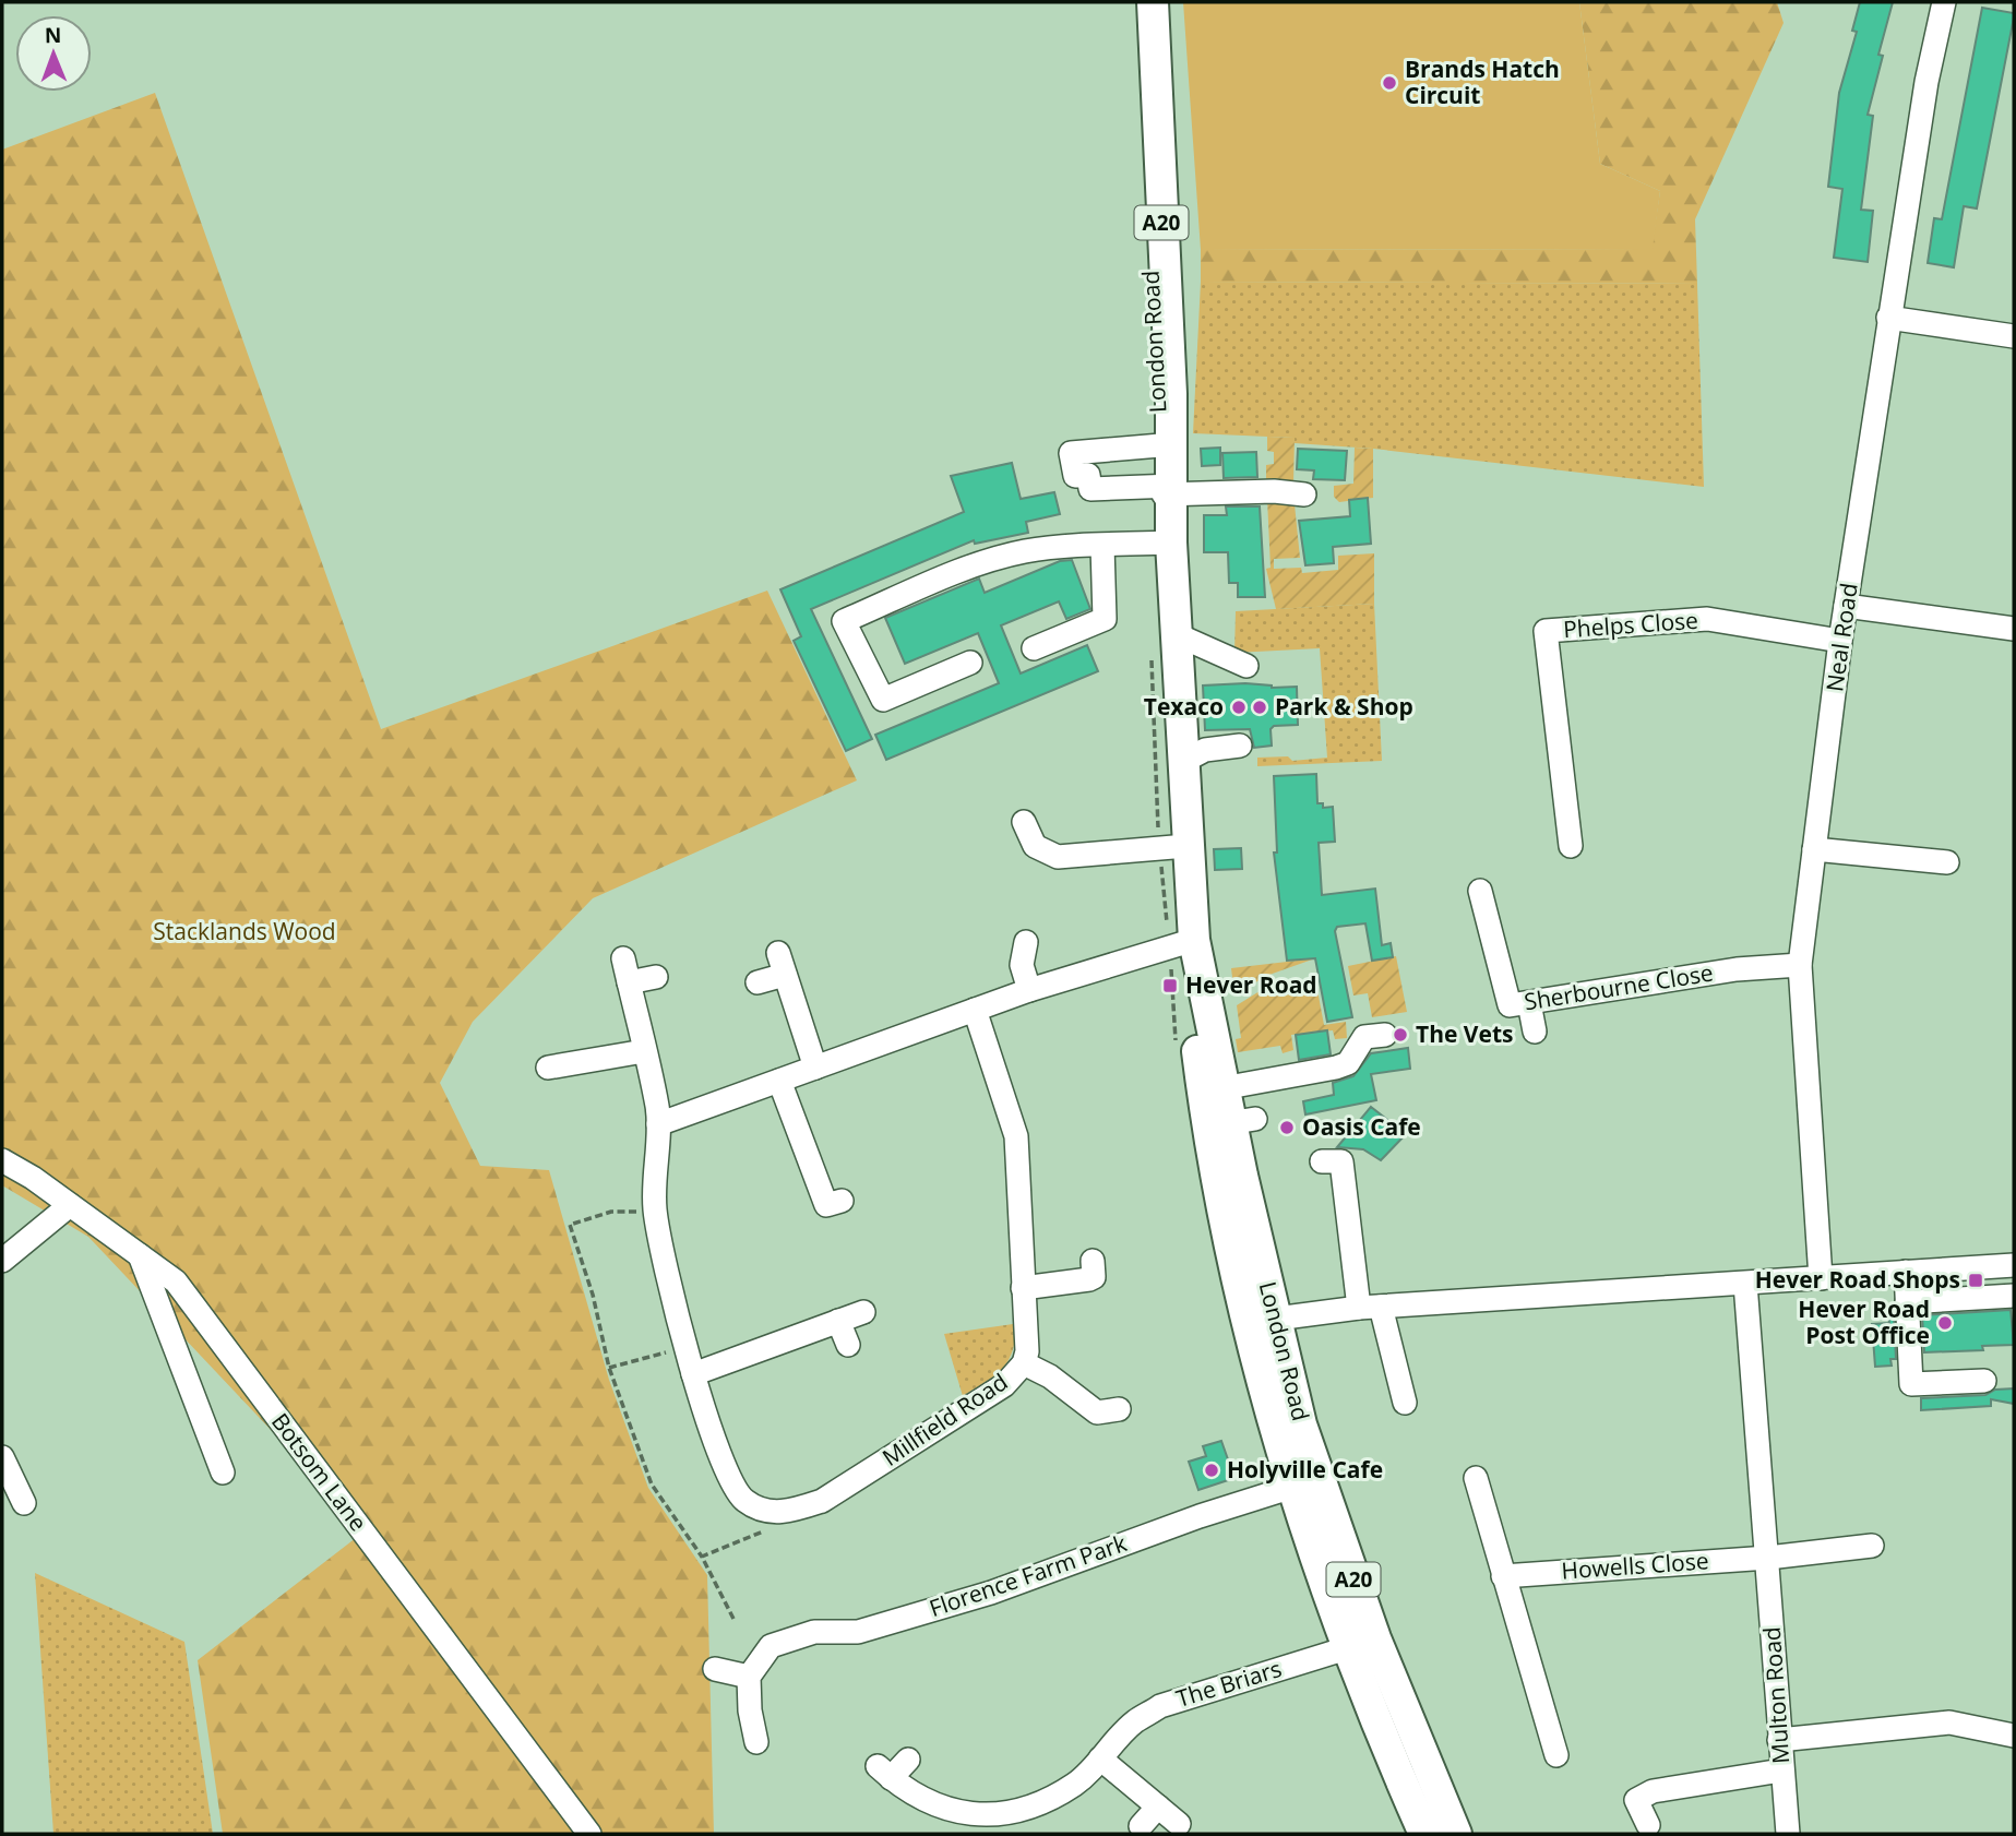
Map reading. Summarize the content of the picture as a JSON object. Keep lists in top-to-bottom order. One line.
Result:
{"streets":{"main road":["A20","London Road"],"street":["Phelps Close","Neal Road","Sherbourne Close","Millfield Road","Botsom Lane","Howells Close","Florence Farm Park","The Briars","Multon Road"]},"crossings":[["London Road","Florence Farm Park"],["London Road","The Briars"],["Phelps Close","Neal Road"],["Neal Road","Sherbourne Close"],["Howells Close","Multon Road"]],"parks":["Stacklands Wood"],"places":{"other":["Brands Hatch Circuit","Texaco","Park & Shop","The Vets","Oasis Cafe","Hever Road Post Office","Holyville Cafe"],"transit":["Hever Road","Hever Road Shops"]},"north":"top"}
